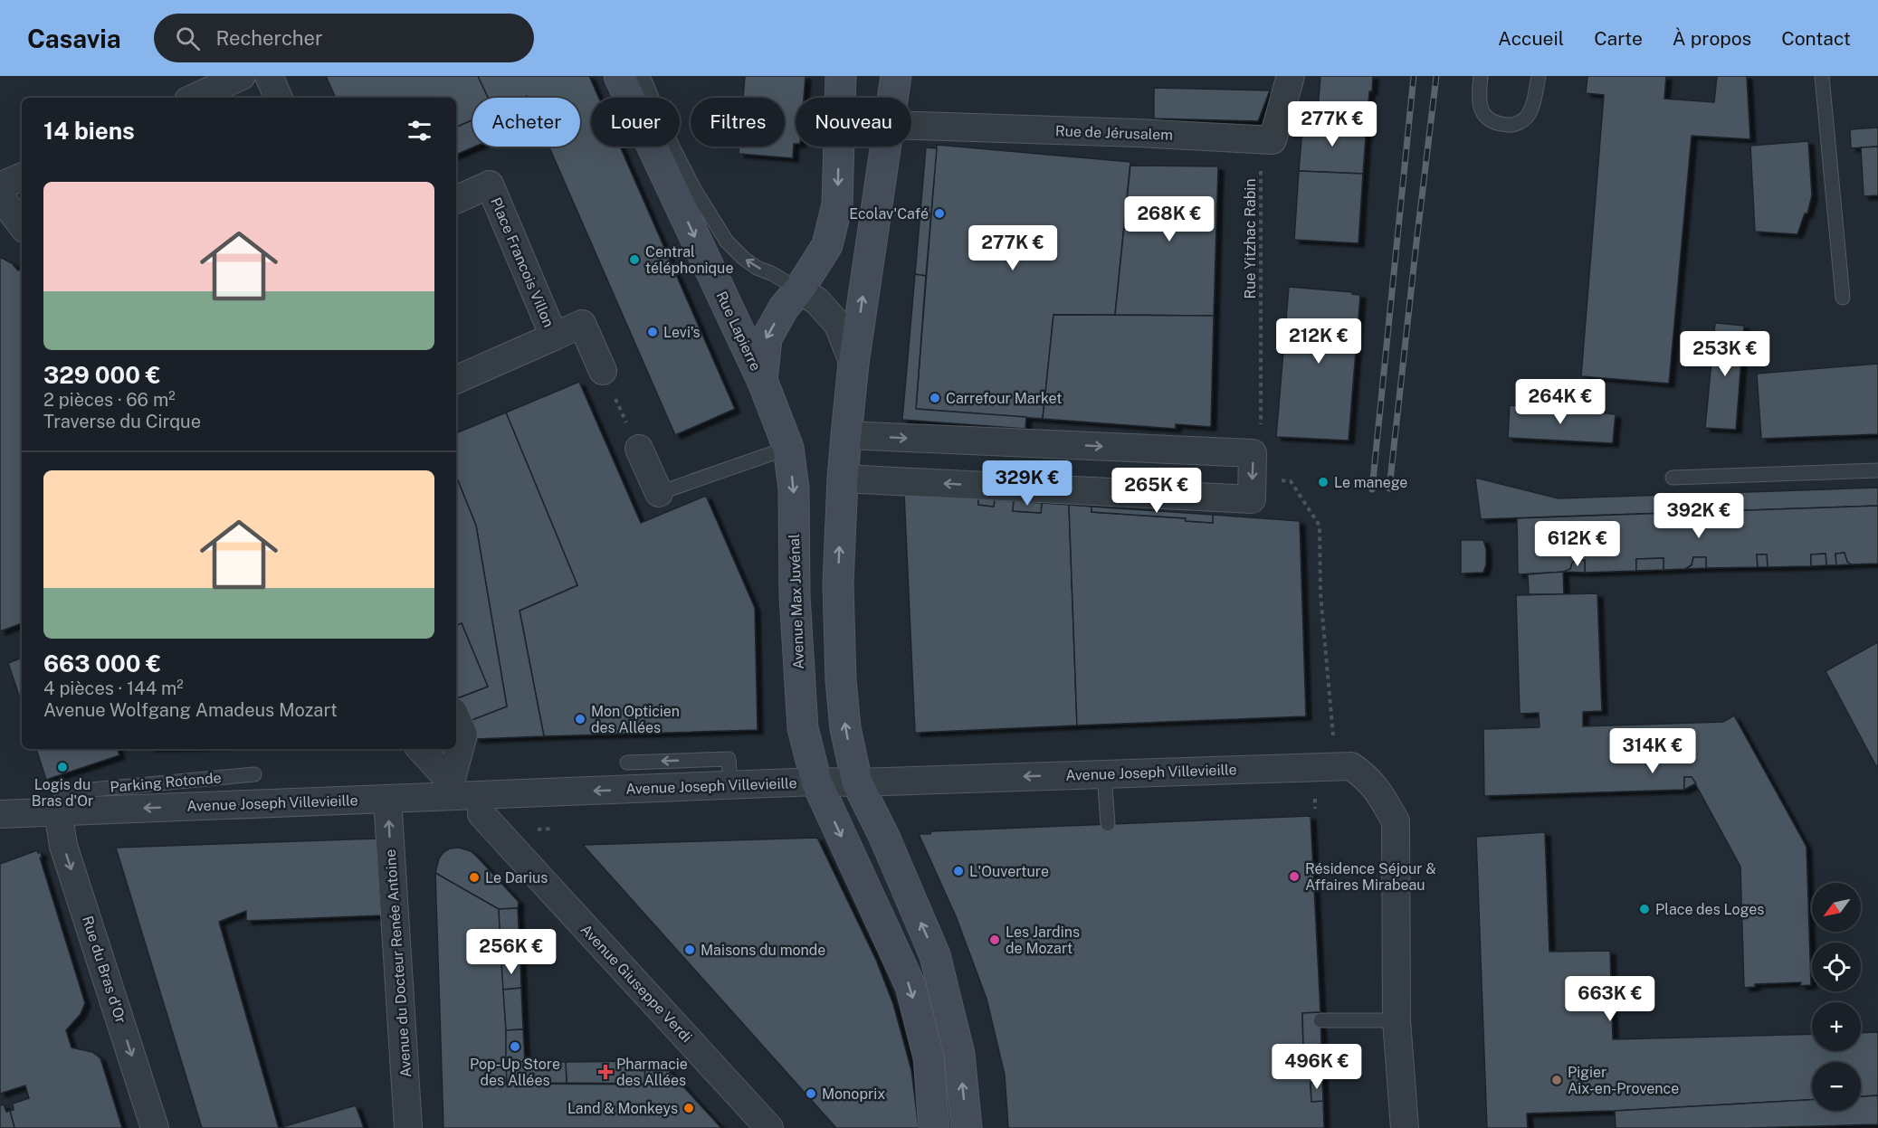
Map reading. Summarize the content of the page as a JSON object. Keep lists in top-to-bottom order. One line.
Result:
{"streets":{"main road":["Rue Lapierre","Avenue Max Juvénal"],"street":["Rue de Jérusalem","Place Francois Villon","Avenue Joseph Villevieille","Avenue du Docteur Renée Antoine","Rue du Bras d'Or","Avenue Giuseppe Verdi"],"lane":["Parking Rotonde"],"path":["Rue Yitzhac Rabin"]},"crossings":[["Rue de Jérusalem","Rue Yitzhac Rabin"],["Rue Lapierre","Avenue Max Juvénal"],["Avenue Max Juvénal","Avenue Joseph Villevieille"],["Avenue Joseph Villevieille","Parking Rotonde"],["Avenue Joseph Villevieille","Avenue du Docteur Renée Antoine"],["Avenue Joseph Villevieille","Rue du Bras d'Or"],["Parking Rotonde","Rue du Bras d'Or"]],"one_way":["Rue Lapierre","Avenue Joseph Villevieille","Avenue du Docteur Renée Antoine","Rue du Bras d'Or"],"places":{"other":["Ecolav'Café","Central téléphonique","Levi's","Carrefour Market","Le manege","Mon Opticien des Allées","Logis du Bras d'Or","L'Ouverture","Résidence Séjour & Affaires Mirabeau","Le Darius","Place des Loges","Les Jardins de Mozart","Maisons du monde","Pop-Up Store des Allées","Pigier Aix-en-Provence","Monoprix","Land & Monkeys"],"health":["Pharmacie des Allées"]},"north":"bottom left","page":{"header":"Casavia","search":"Rechercher","nav":["Accueil","Carte","À propos","Contact"],"chip":["Acheter","Louer","Filtres","Nouveau"],"heading":"14 biens","price":["277K €","268K €","277K €","212K €","253K €","264K €","329K €","265K €","392K €","612K €","314K €","256K €","663K €","496K €"],"list":[{"name":"329 000 €","note":"2 pièces · 66 m² · Traverse du Cirque"},{"name":"663 000 €","note":"4 pièces · 144 m² · Avenue Wolfgang Amadeus Mozart"}],"map_buttons":["+","−"]}}
